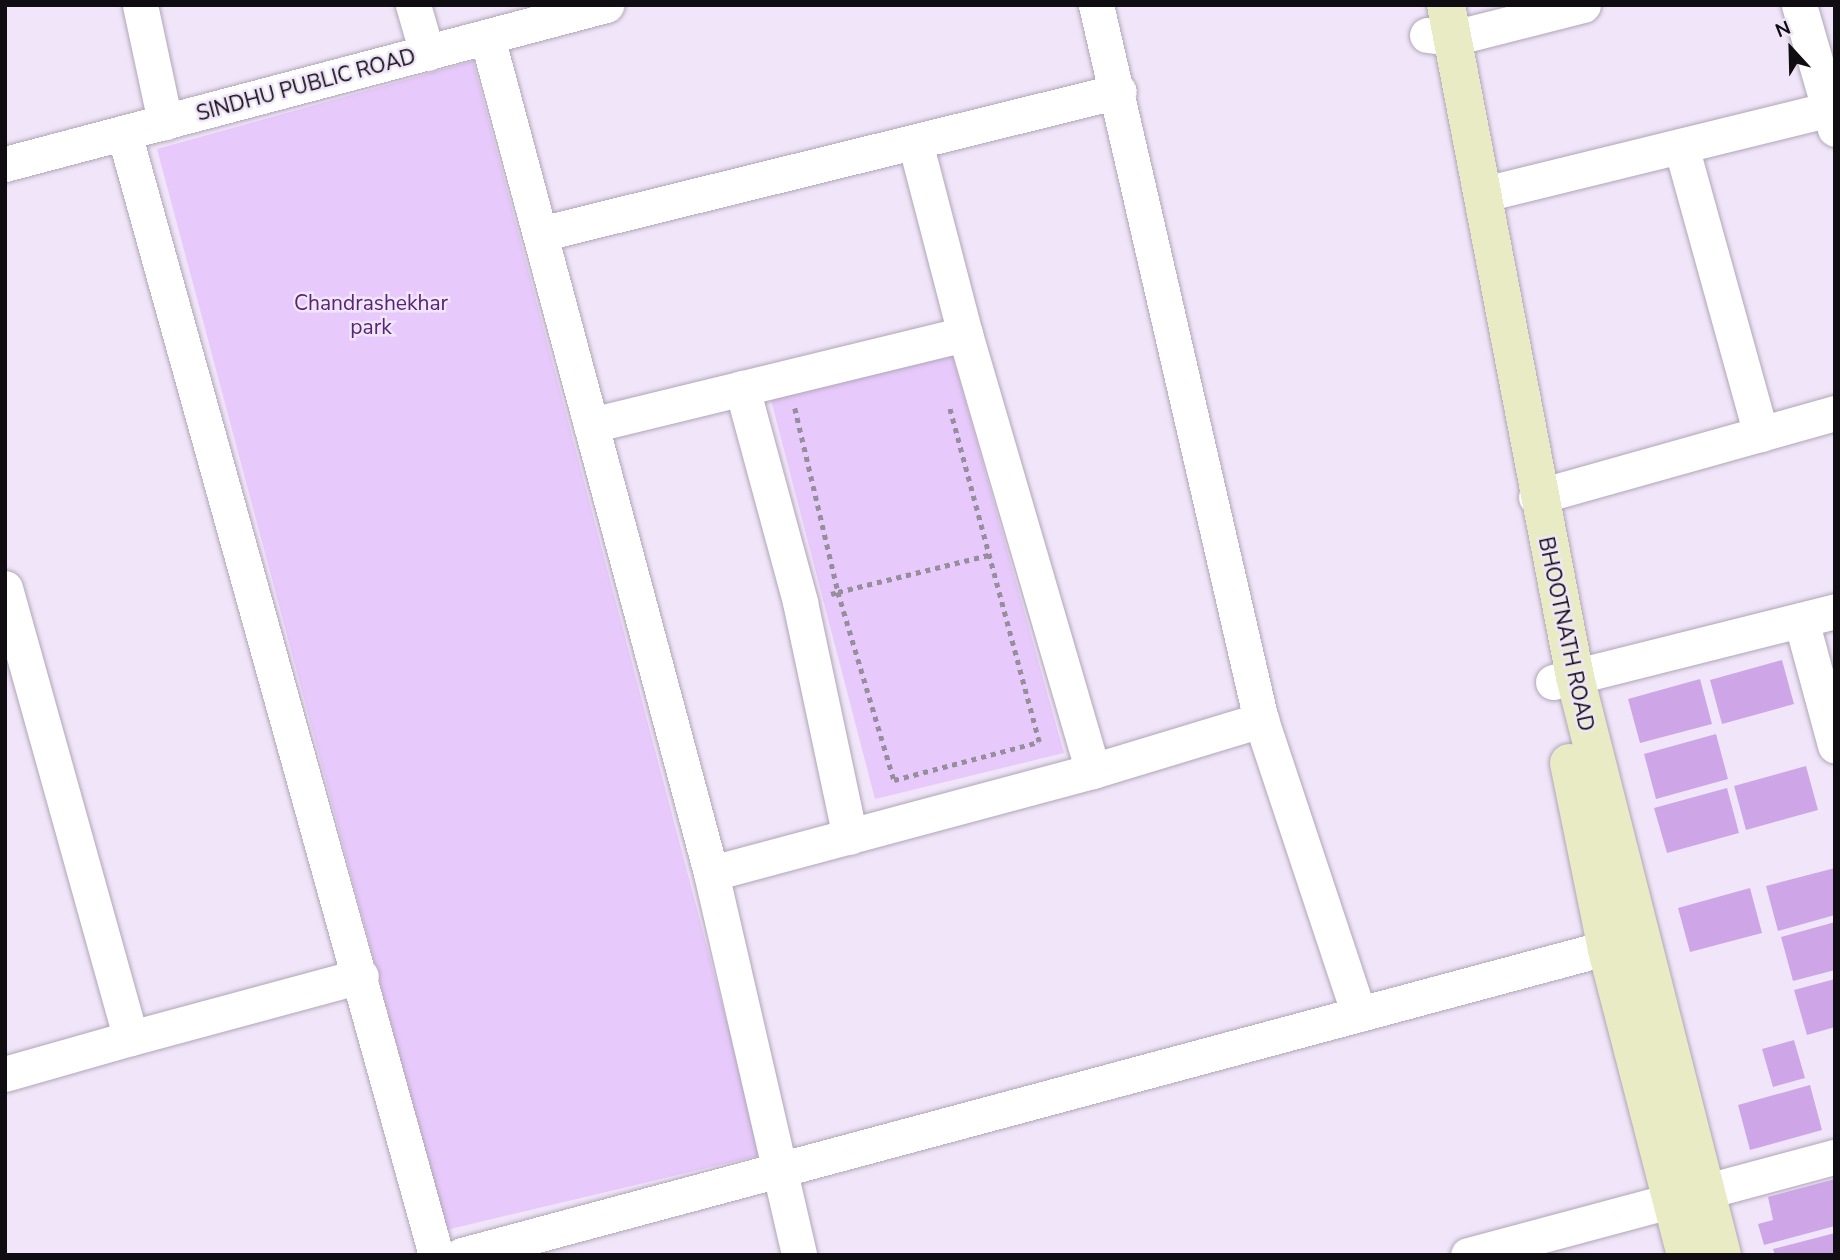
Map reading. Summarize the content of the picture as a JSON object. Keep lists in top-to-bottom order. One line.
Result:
{"streets":{"street":["SINDHU PUBLIC ROAD","BHOOTNATH ROAD"]},"parks":["Chandrashekhar park"],"north":"top"}
